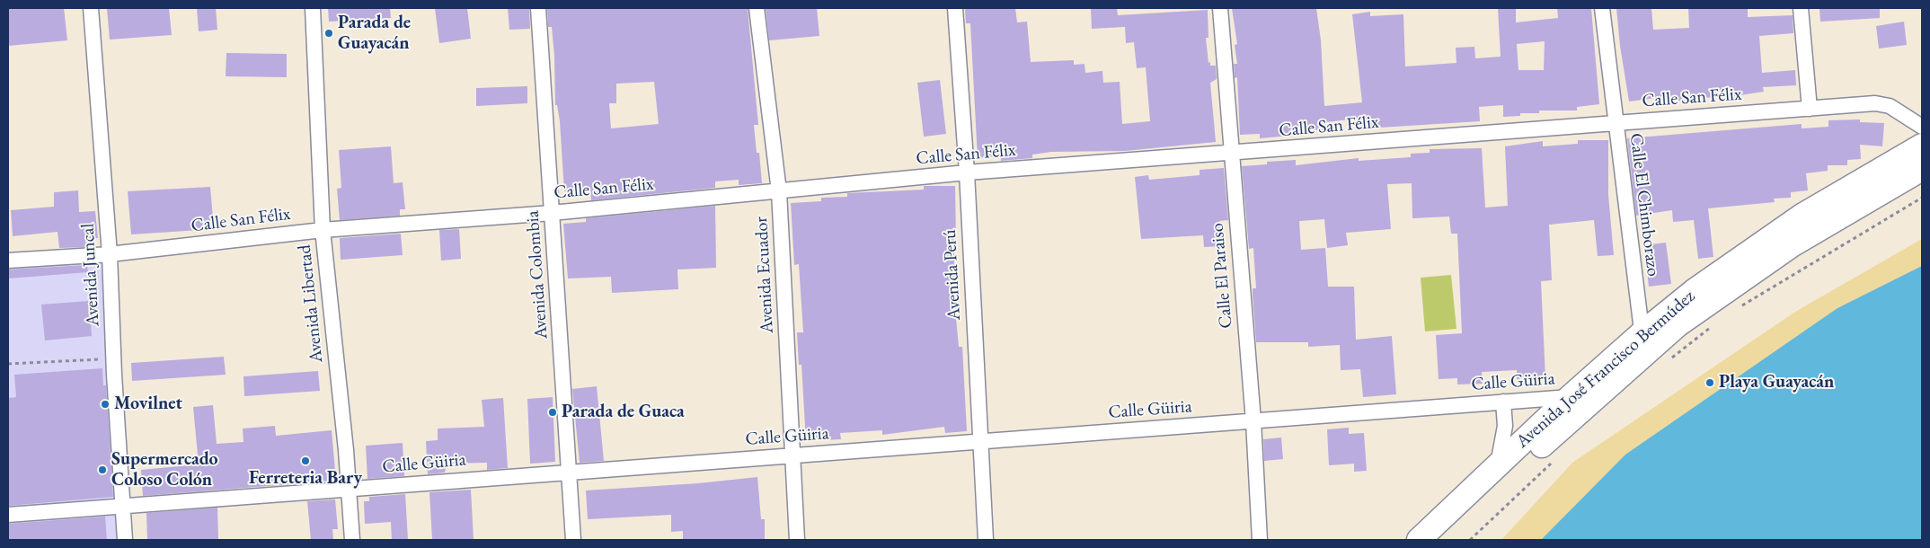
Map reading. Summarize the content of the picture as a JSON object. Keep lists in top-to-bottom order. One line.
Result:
{"streets":{"main road":["Avenida José Francisco Bermúdez"],"street":["Calle San Félix","Calle El Chimborazo","Avenida Juncal","Avenida Colombia","Avenida Ecuador","Avenida Perú","Calle El Paraiso","Avenida Libertad","Calle Güiria"]},"crossings":[["Calle San Félix","Calle El Chimborazo"],["Calle San Félix","Avenida Juncal"],["Calle San Félix","Avenida Colombia"],["Calle San Félix","Avenida Ecuador"],["Calle San Félix","Avenida Perú"],["Calle San Félix","Calle El Paraiso"],["Calle San Félix","Avenida Libertad"],["Calle El Chimborazo","Avenida José Francisco Bermúdez"],["Avenida Juncal","Calle Güiria"],["Avenida Colombia","Calle Güiria"],["Avenida Ecuador","Calle Güiria"],["Avenida Perú","Calle Güiria"],["Calle El Paraiso","Calle Güiria"],["Avenida Libertad","Calle Güiria"],["Avenida José Francisco Bermúdez","Calle Güiria"]],"places":["Parada de Guayacán","Playa Guayacán","Movilnet","Parada de Guaca","Ferreteria Bary","Supermercado Coloso Colón"]}
